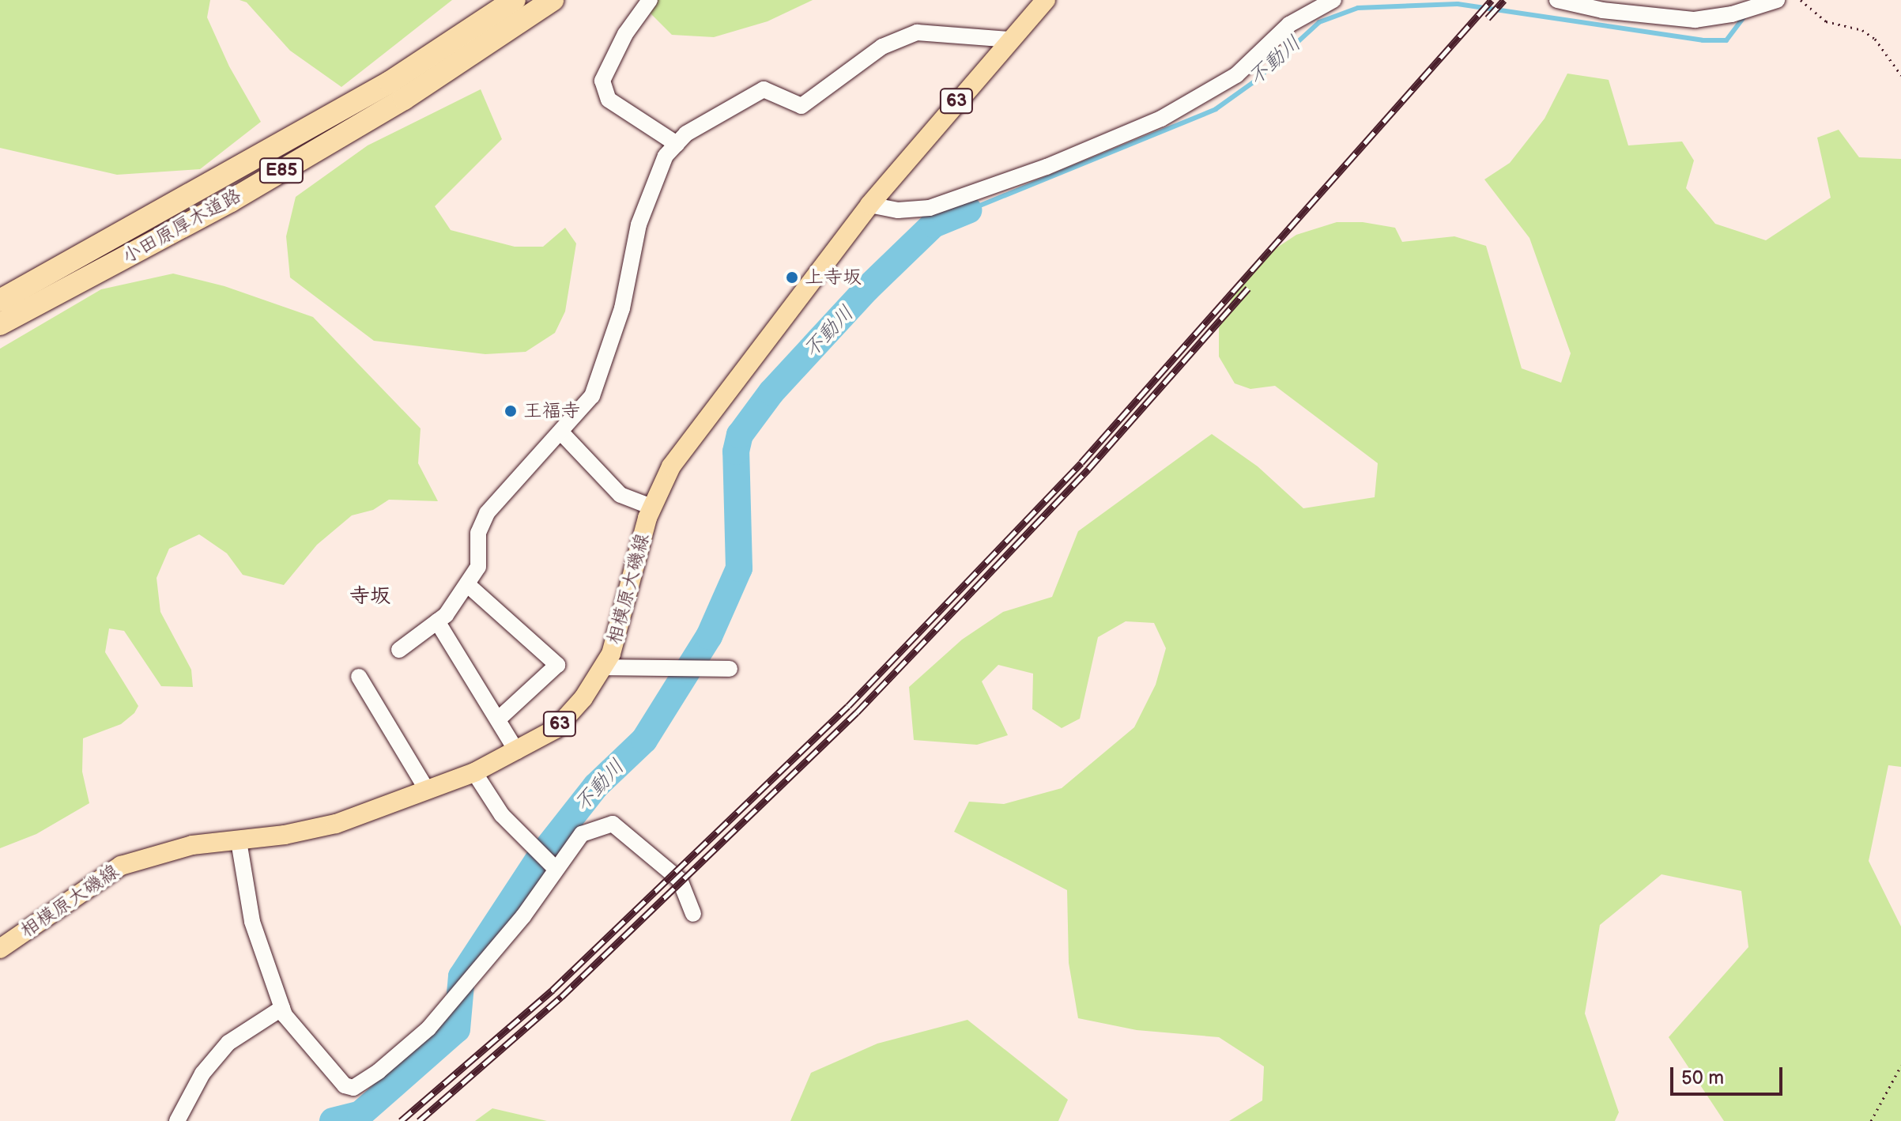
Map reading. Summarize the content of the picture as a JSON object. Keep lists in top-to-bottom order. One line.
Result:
{"streets":{"highway":["E85","小田原厚木道路"],"main road":["63","相模原大磯線"]},"districts":["寺坂"],"water":["不動川"],"places":["上寺坂","王福寺"],"scale_bar":"50 m"}
